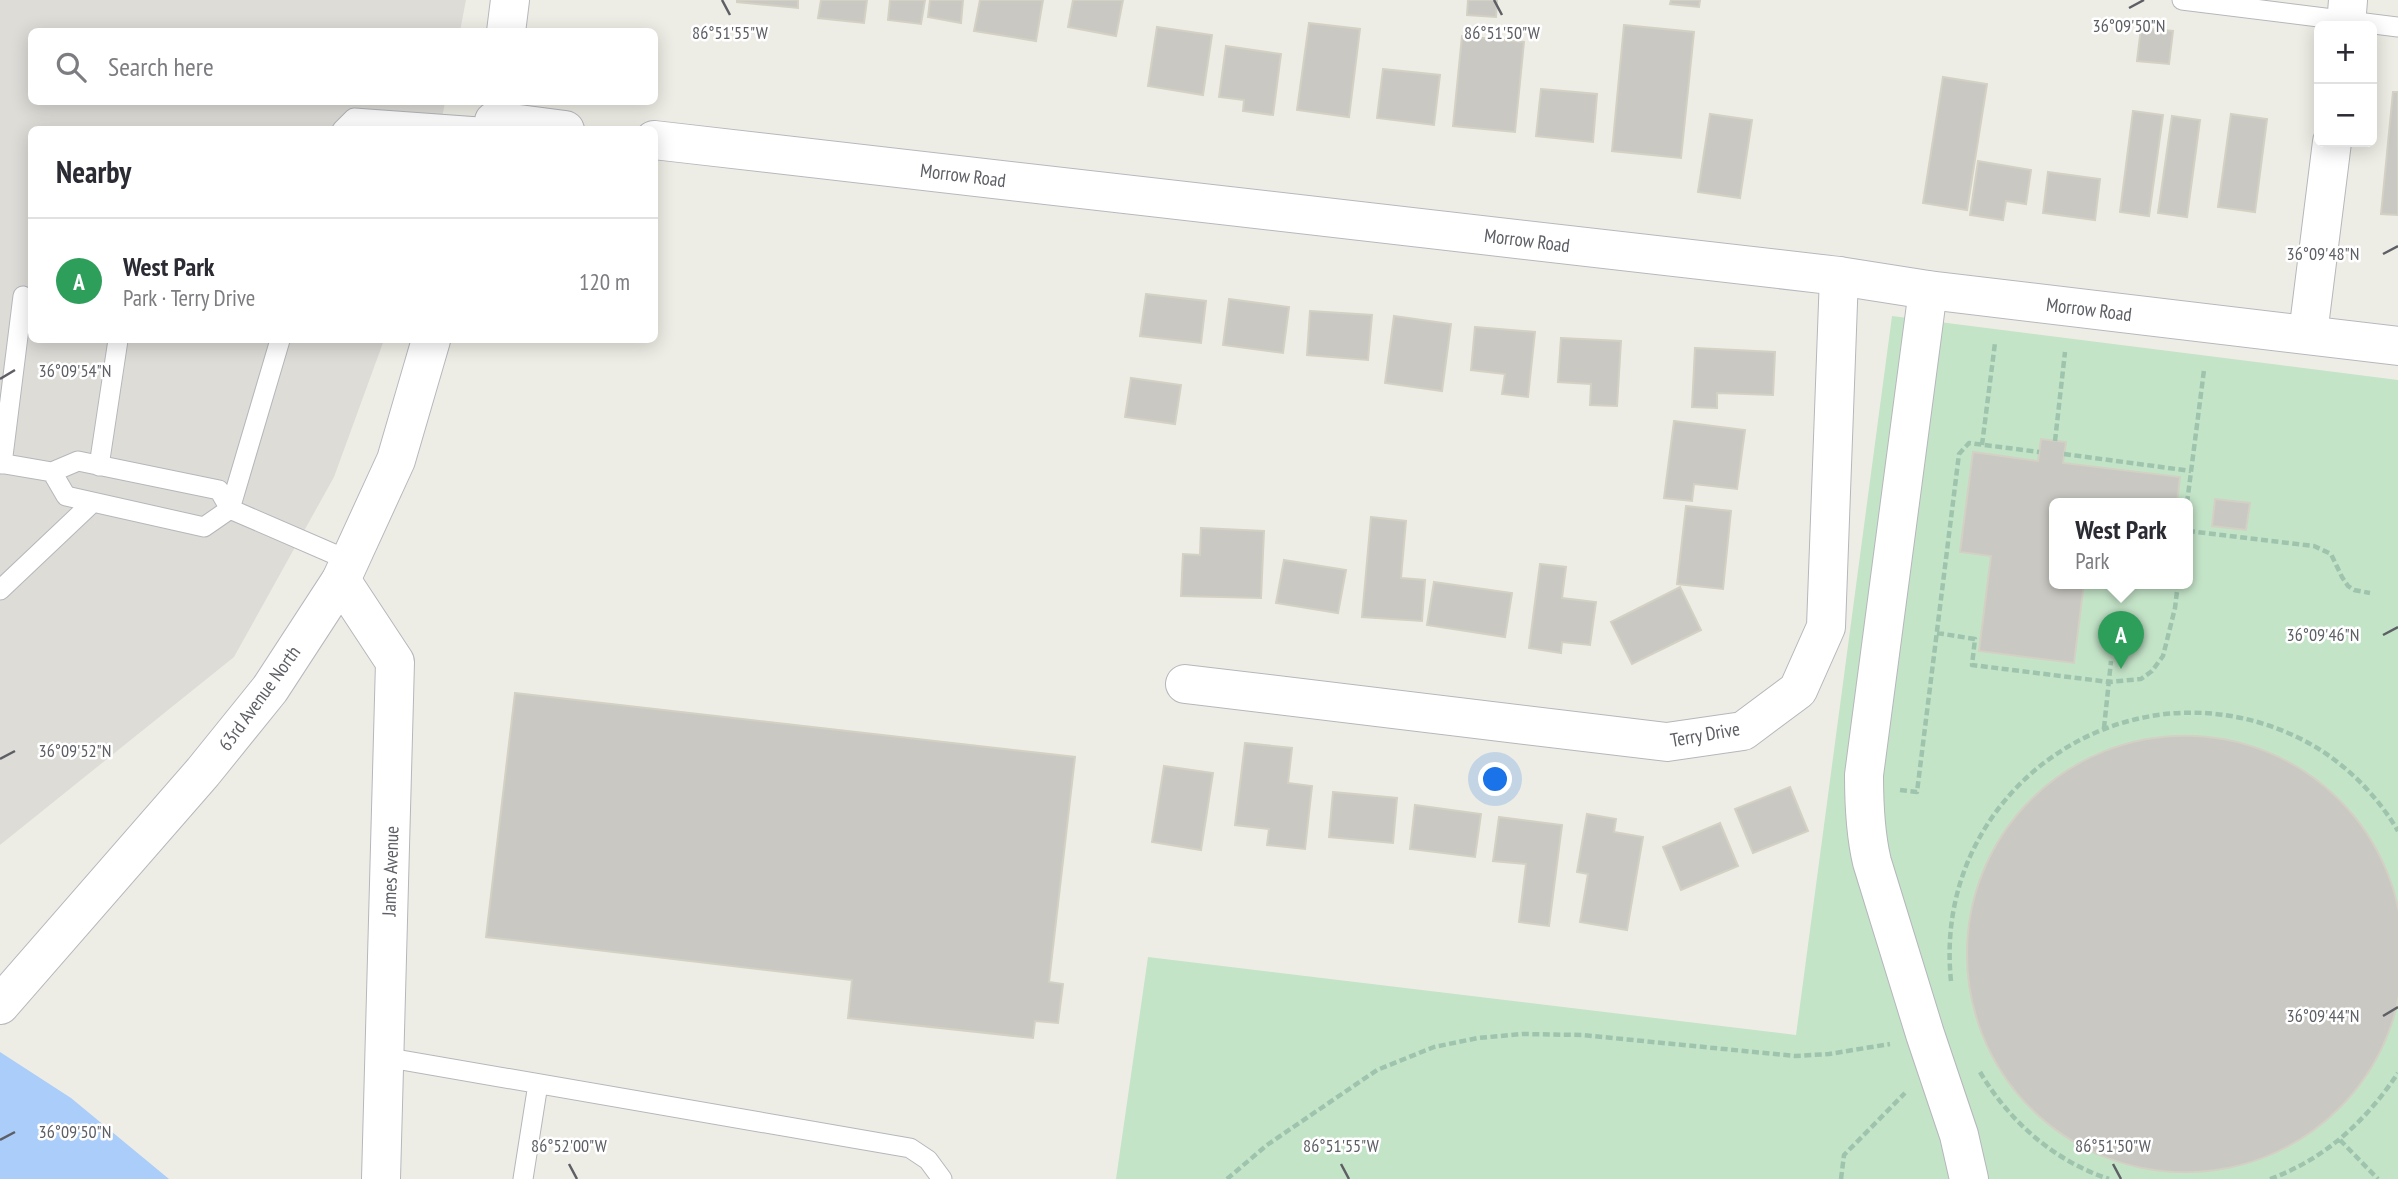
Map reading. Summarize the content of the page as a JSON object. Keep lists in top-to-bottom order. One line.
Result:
{"streets":{"street":["Morrow Road","63rd Avenue North","Terry Drive","James Avenue"]},"crossings":[["Morrow Road","Terry Drive"],["63rd Avenue North","James Avenue"]],"page":{"map_buttons":["+","−"],"search":"Search here","heading":"Nearby","list":[{"mark":"A","name":"West Park","note":"Park · Terry Drive","value":"120 m"}],"popup":["West Park","Park"],"pins":"A"},"coordinates":["36°09'50\"N","86°51'55\"W","86°51'50\"W","36°09'48\"N","36°09'54\"N","36°09'46\"N","36°09'52\"N","36°09'44\"N","86°52'00\"W"]}
